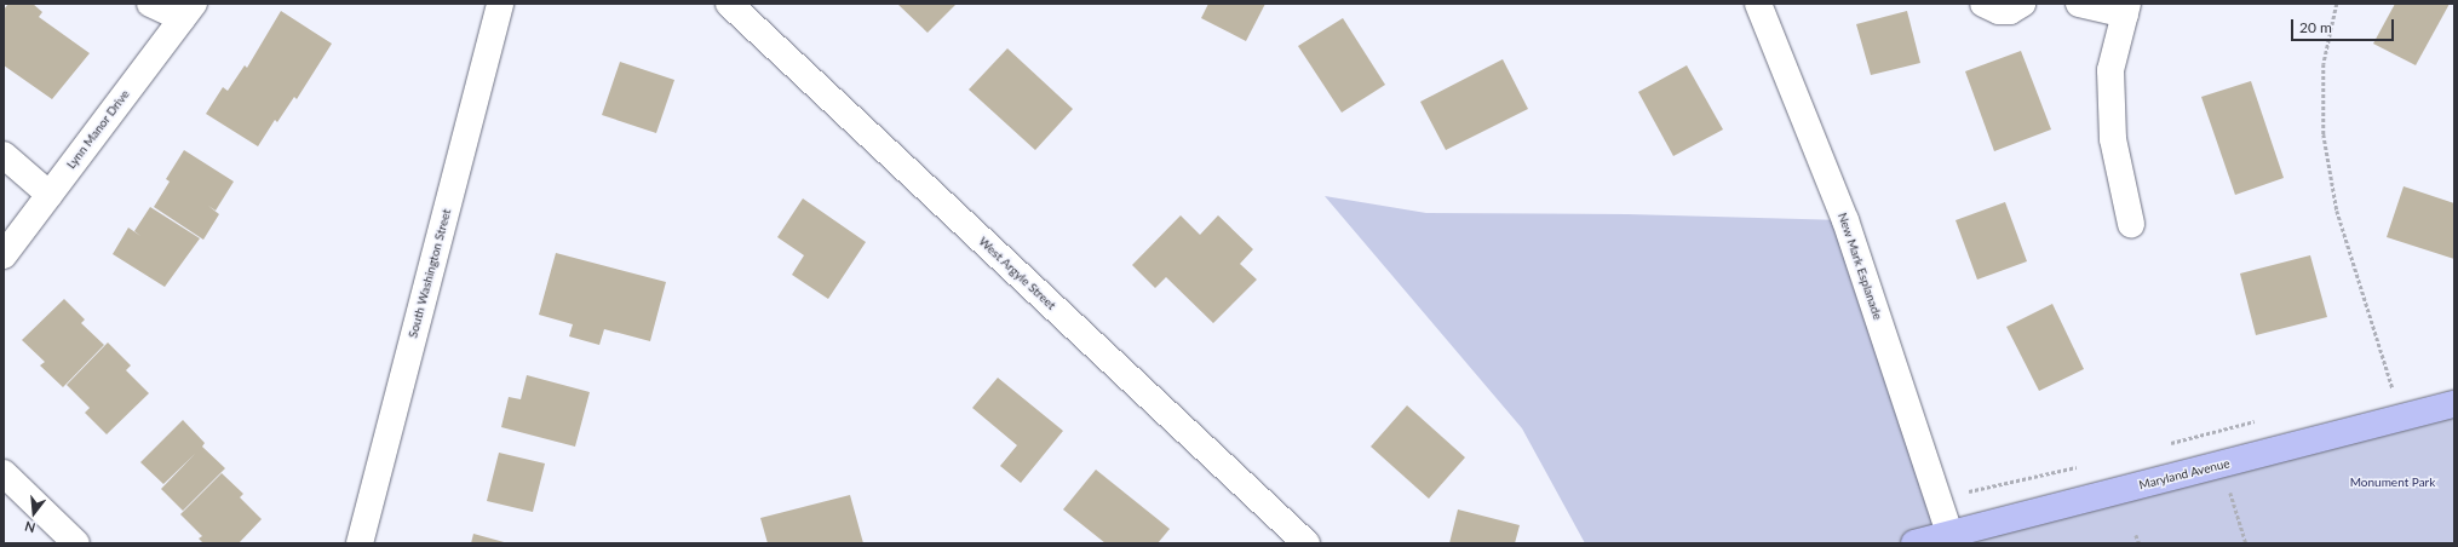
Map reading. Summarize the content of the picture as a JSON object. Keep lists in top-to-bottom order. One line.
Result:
{"streets":{"main road":["Maryland Avenue"],"street":["Lynn Manor Drive","New Mark Esplanade","South Washington Street","West Argyle Street"]},"crossings":[["New Mark Esplanade","Maryland Avenue"]],"parks":["Monument Park"],"scale_bar":"20 m","north":"bottom"}
